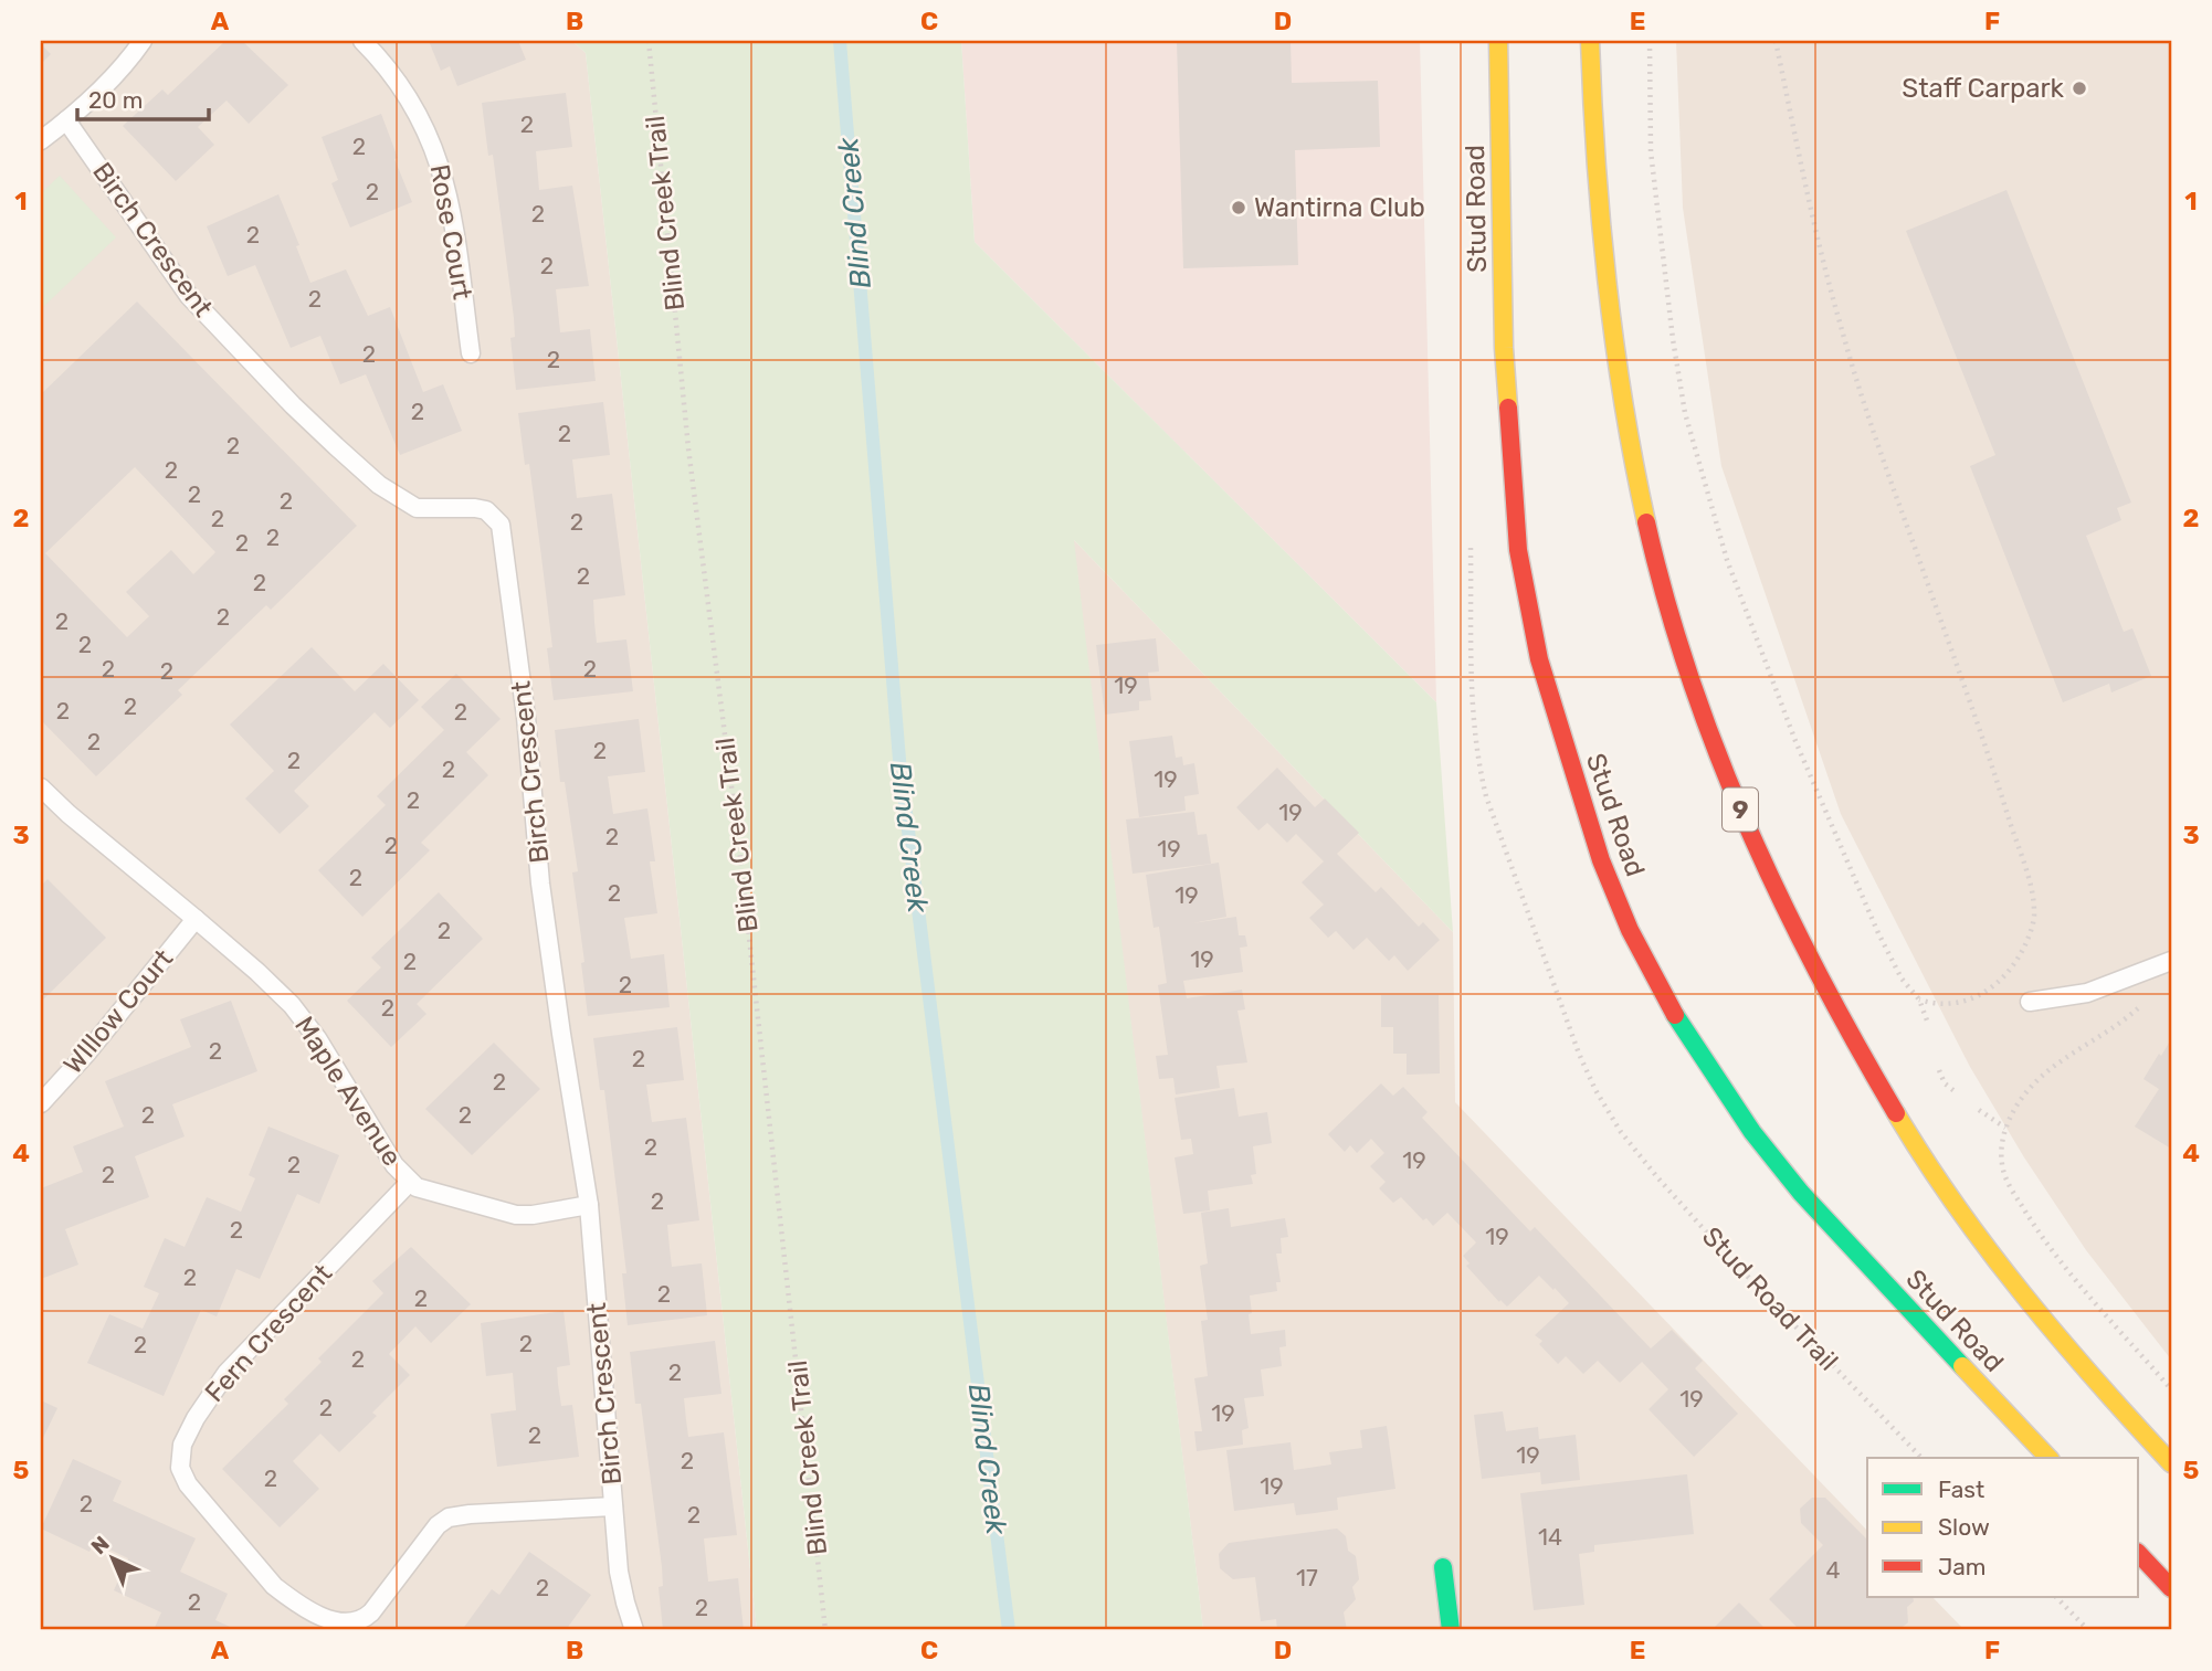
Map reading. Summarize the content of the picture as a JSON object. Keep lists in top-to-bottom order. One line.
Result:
{"streets":{"main road":["Stud Road","9"],"lane":["Rose Court","Birch Crescent","WIllow Court","Maple Avenue","Fern Crescent"],"path":["Blind Creek Trail","Stud Road Trail"]},"crossings":[["Birch Crescent","Maple Avenue"],["Birch Crescent","Fern Crescent"],["WIllow Court","Maple Avenue"],["Maple Avenue","Fern Crescent"]],"water":["Blind Creek"],"places":["Staff Carpark","Wantirna Club"],"house_numbers":["2","2","2","2","2","2","2","2","2","2","2","2","2","2","2","2","2","2","2","2","2","2","2","2","2","2","2","19","2","2","2","2","2","2","2","19","2","19","2","2","19","2","2","19","2","19","2","2","2","2","2","2","2","2","2","19","2","2","2","2","19","2","2","2","2","2","2","2","19","2","19","2","19","2","2","19","2","2","14","4","17","2","2","2"],"legend":["Fast","Slow","Jam"],"scale_bar":"20 m","north":"top left","grid":{"columns":["A","B","C","D","E","F"],"rows":["1","2","3","4","5"]}}
